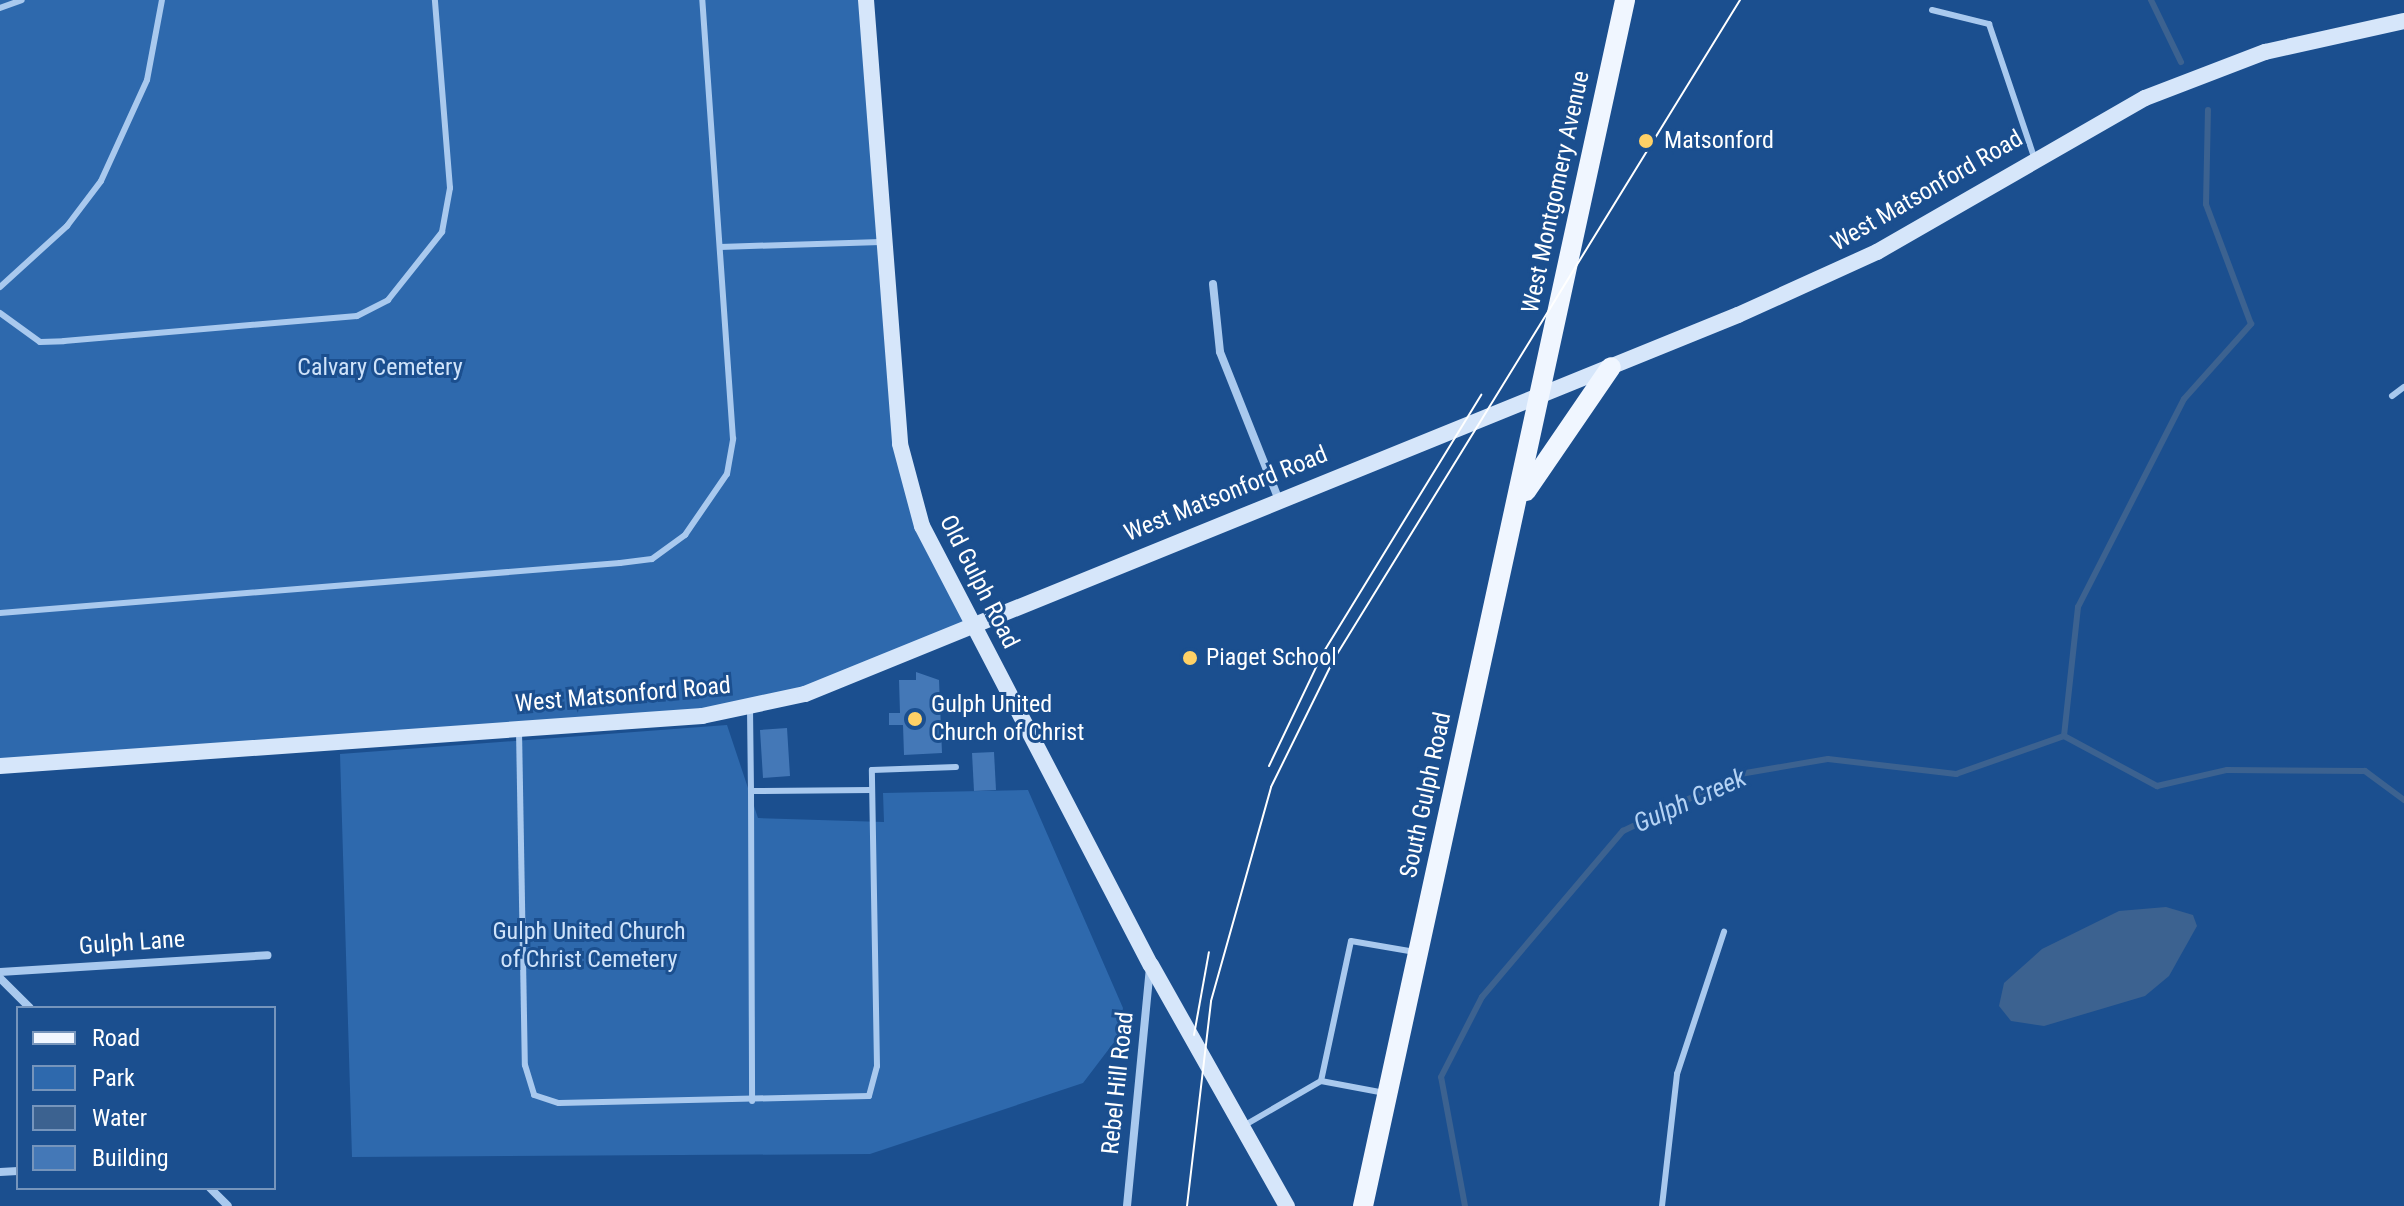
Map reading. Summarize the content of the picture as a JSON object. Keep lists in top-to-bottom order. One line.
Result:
{"streets":{"main road":["West Matsonford Road","West Montgomery Avenue","Old Gulph Road","South Gulph Road"],"street":["Gulph Lane","Rebel Hill Road"]},"crossings":[["West Matsonford Road","West Montgomery Avenue"],["West Matsonford Road","Old Gulph Road"],["West Matsonford Road","South Gulph Road"],["West Montgomery Avenue","South Gulph Road"],["Old Gulph Road","Rebel Hill Road"]],"water":["Gulph Creek"],"parks":["Calvary Cemetery","Gulph United Church of Christ Cemetery"],"places":["Matsonford","Piaget School","Gulph United Church of Christ"],"legend":["Road","Park","Water","Building"]}
